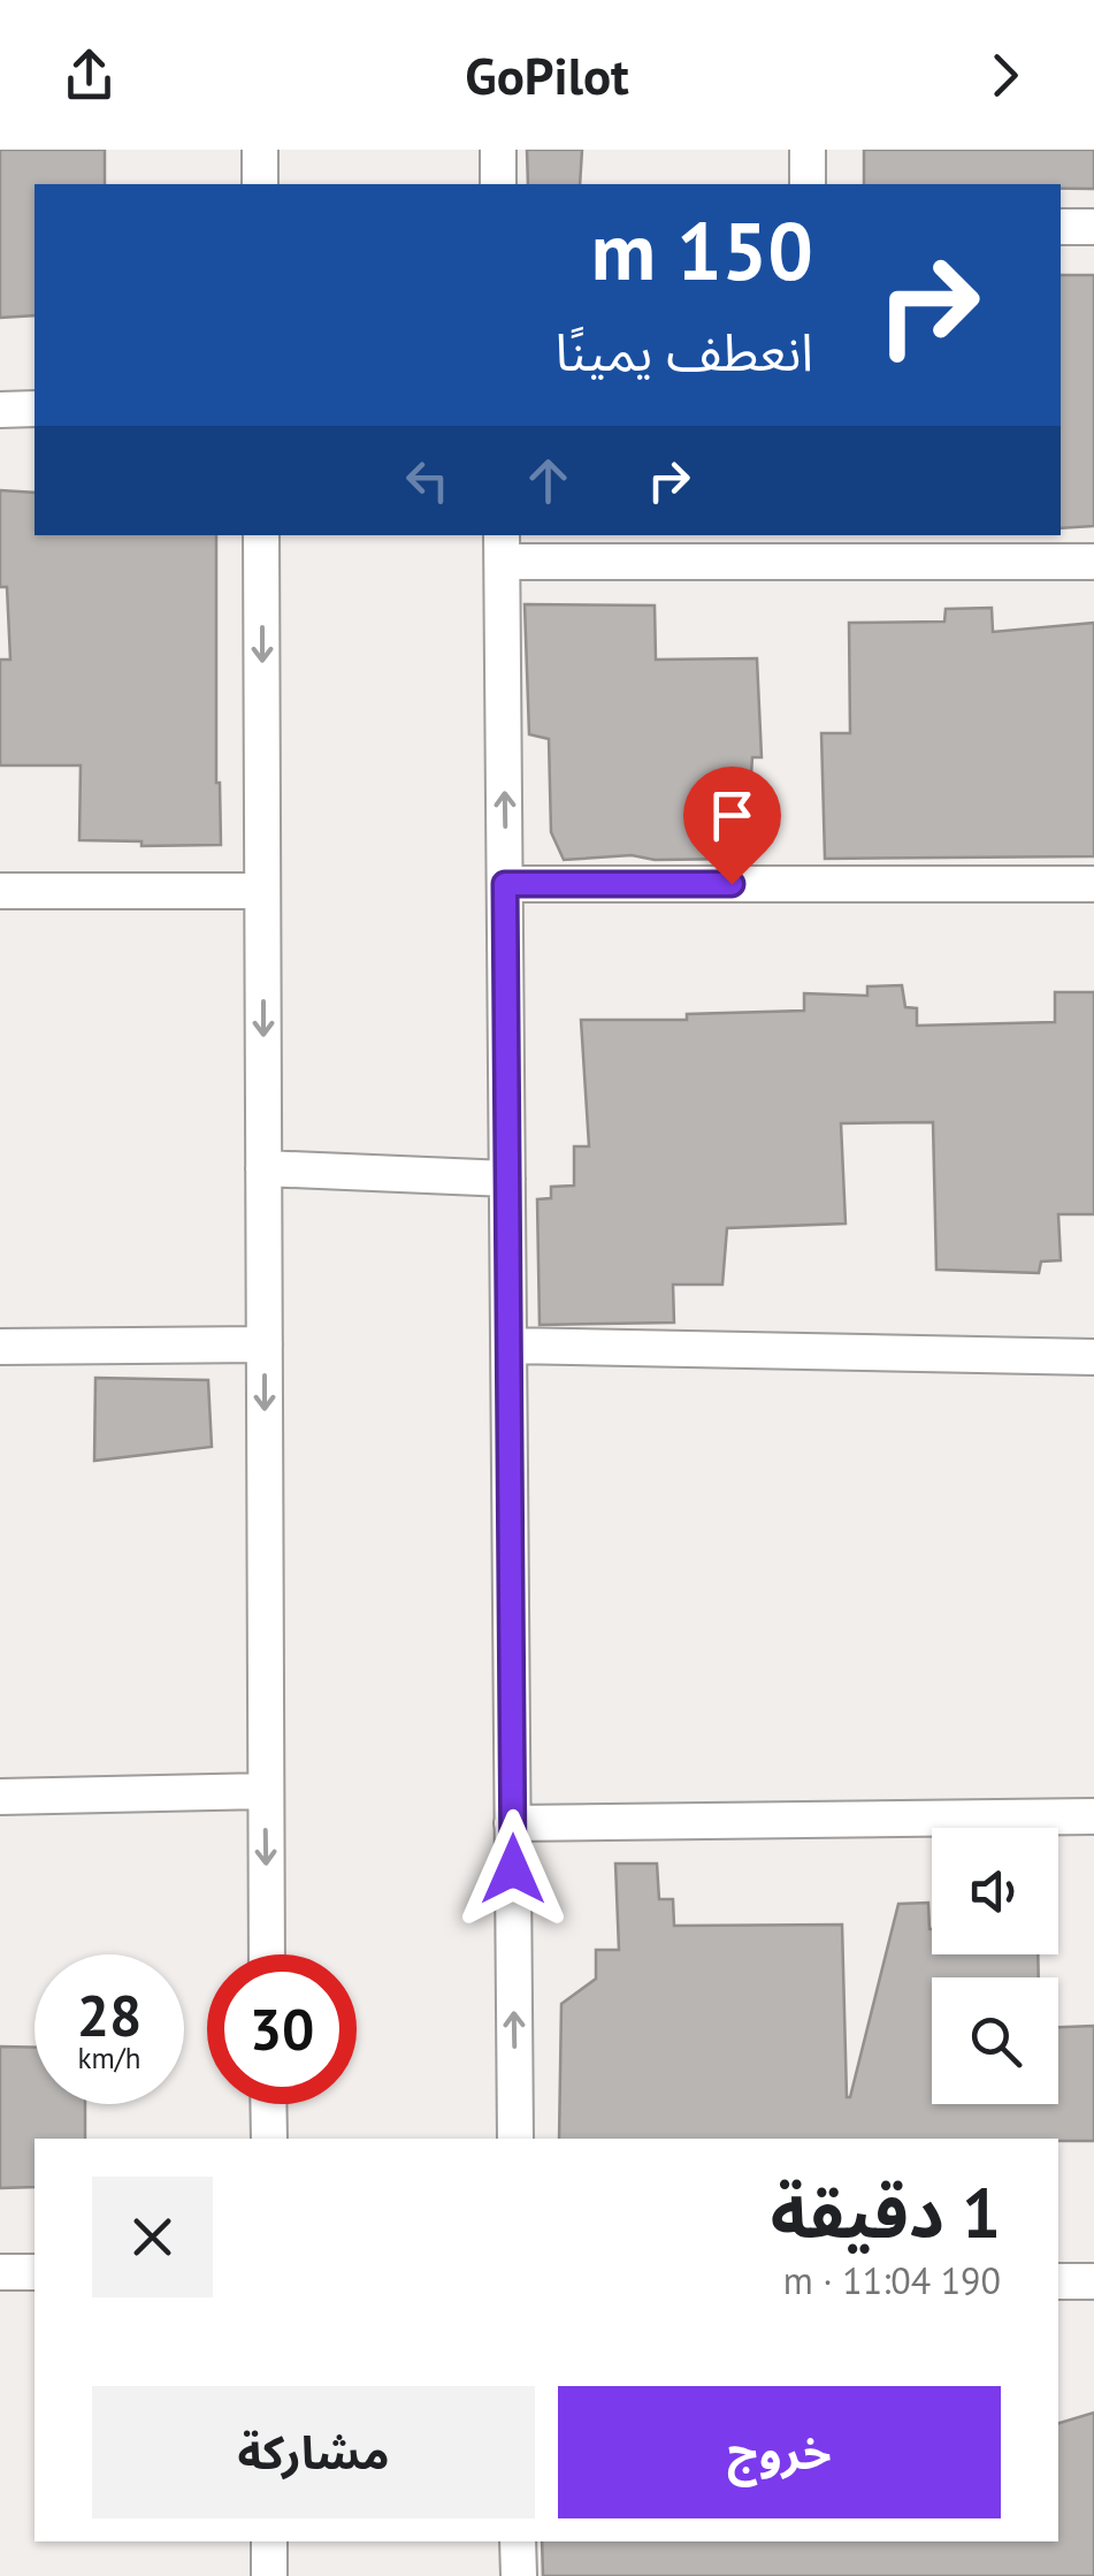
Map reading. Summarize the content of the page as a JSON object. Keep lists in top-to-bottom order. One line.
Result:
{"page":{"header":"GoPilot","turn":["150 m","انعطف يمينًا"],"speed":"28 km/h","limit":"30","heading":["1 دقيقة","190 m · 11:04"],"buttons":["خروج","مشاركة"]}}
